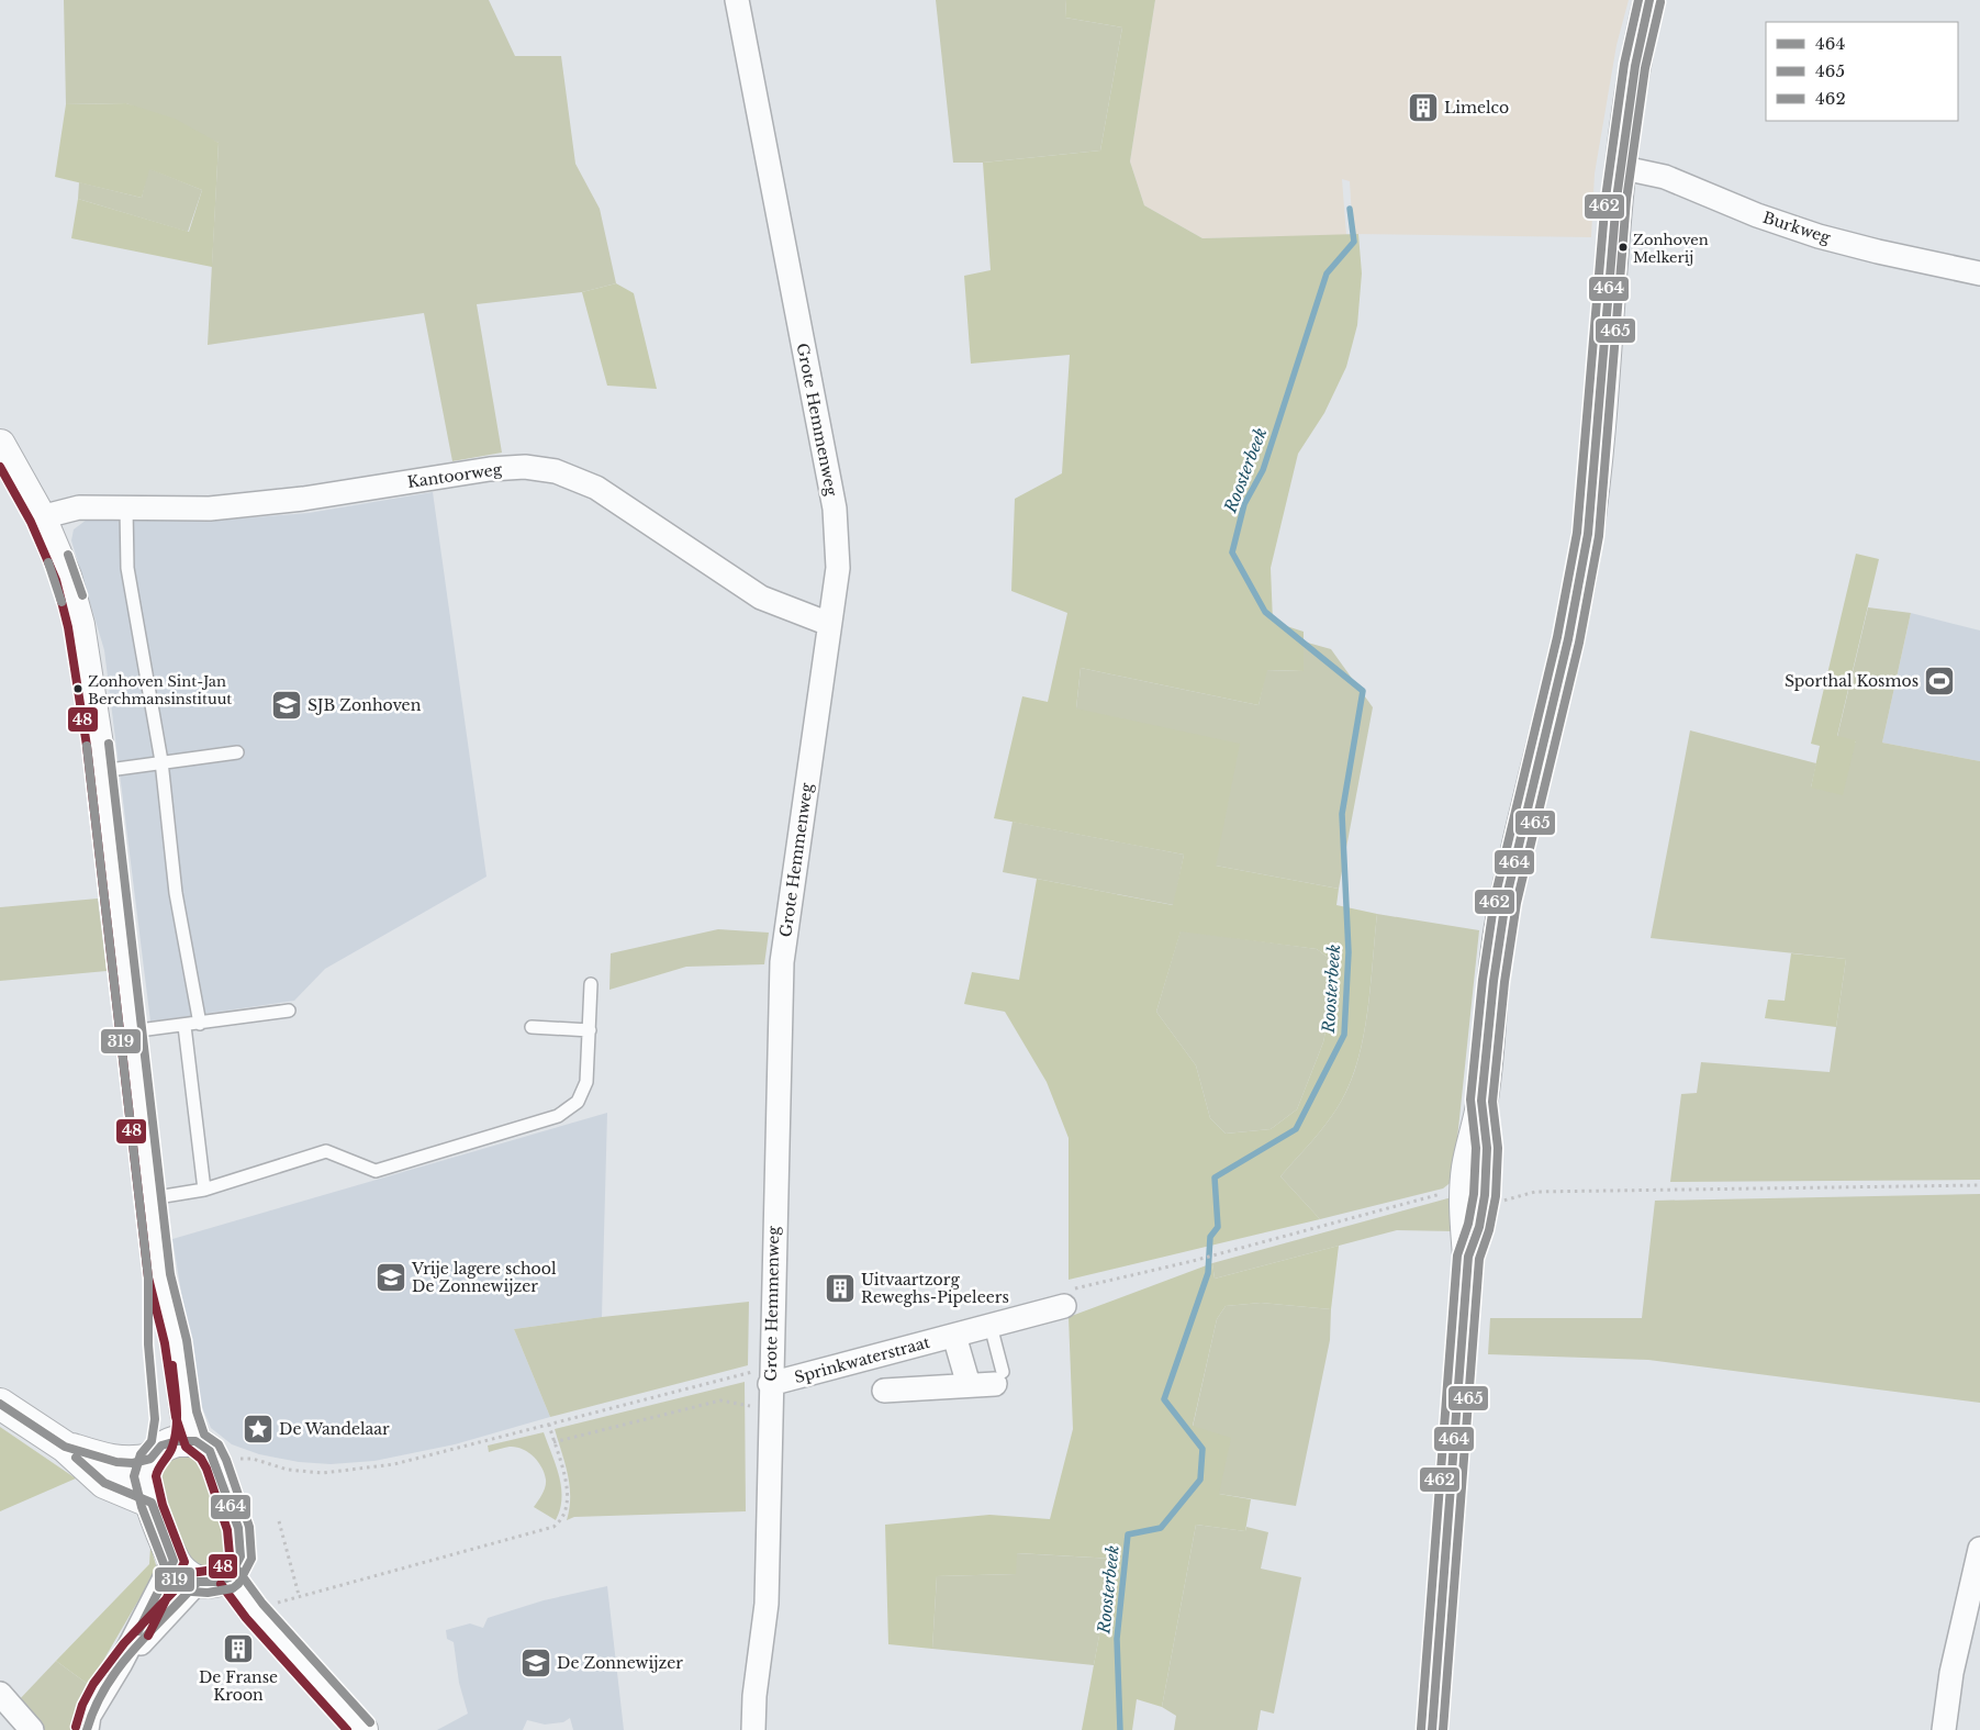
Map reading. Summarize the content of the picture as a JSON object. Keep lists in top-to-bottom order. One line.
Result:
{"streets":{"street":["Burkweg","Grote Hemmenweg","Kantoorweg","Sprinkwaterstraat"]},"crossings":[["Grote Hemmenweg","Kantoorweg"],["Grote Hemmenweg","Sprinkwaterstraat"]],"water":["Roosterbeek"],"places":{"building":["Limelco","Uitvaartzorg Reweghs-Pipeleers","De Franse Kroon"],"other":["Zonhoven Melkerij","Zonhoven Sint-Jan Berchmansinstituut"],"sports":["Sporthal Kosmos"],"school or university":["SJB Zonhoven","Vrije lagere school De Zonnewijzer","De Zonnewijzer"],"place":["De Wandelaar"]},"lines":["transit line 464","transit line 462","transit line 465","transit line 48","transit line 319"],"legend":["464","465","462"]}
